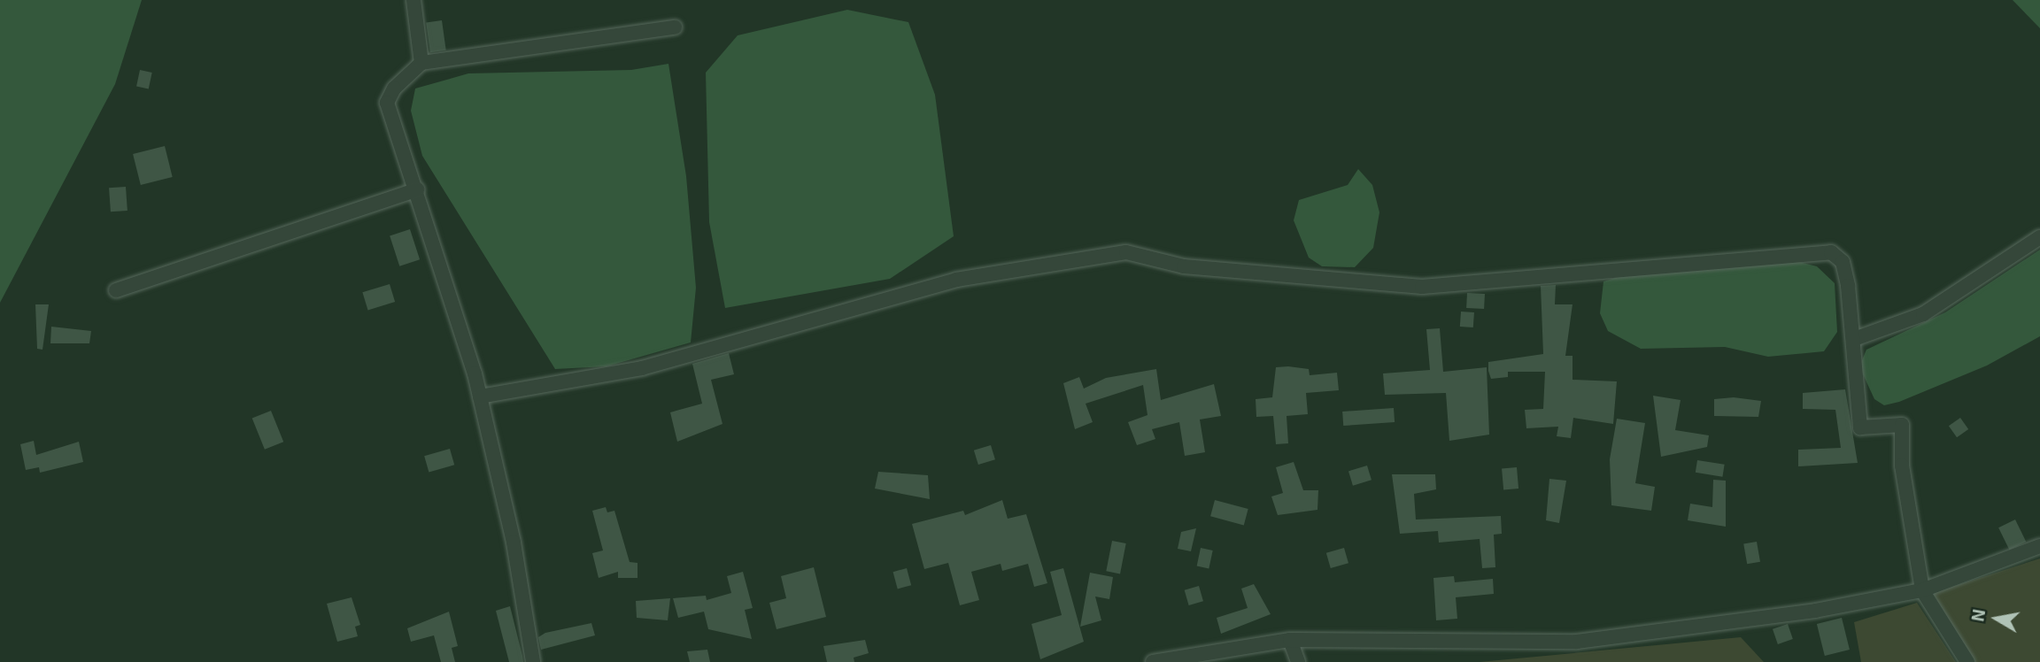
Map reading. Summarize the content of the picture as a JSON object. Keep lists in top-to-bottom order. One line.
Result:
{"north":"left"}
